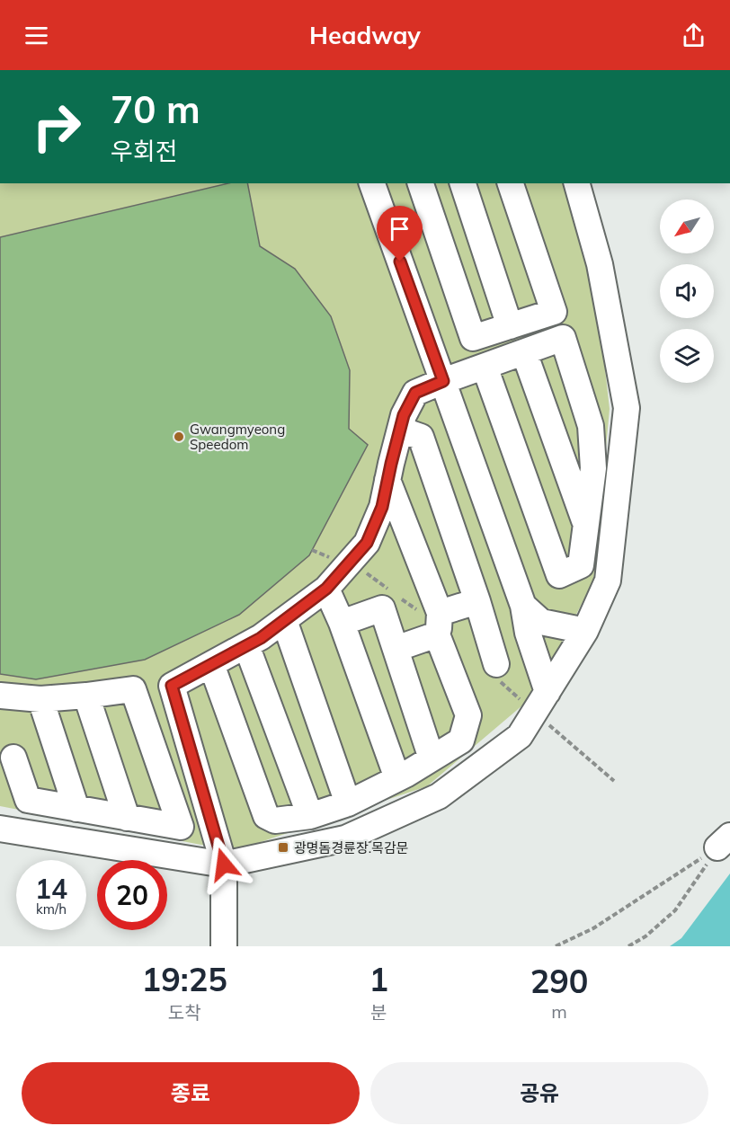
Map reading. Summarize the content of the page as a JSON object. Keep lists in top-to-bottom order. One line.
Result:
{"places":{"other":["Gwangmyeong Speedom"],"transit":["광명돔경륜장.목감문"]},"north":"bottom left","page":{"header":"Headway","turn":["70 m","우회전"],"speed":"14 km/h","limit":"20","eta":["19:25","도착","1","분","290","m"],"buttons":["종료","공유"]}}
